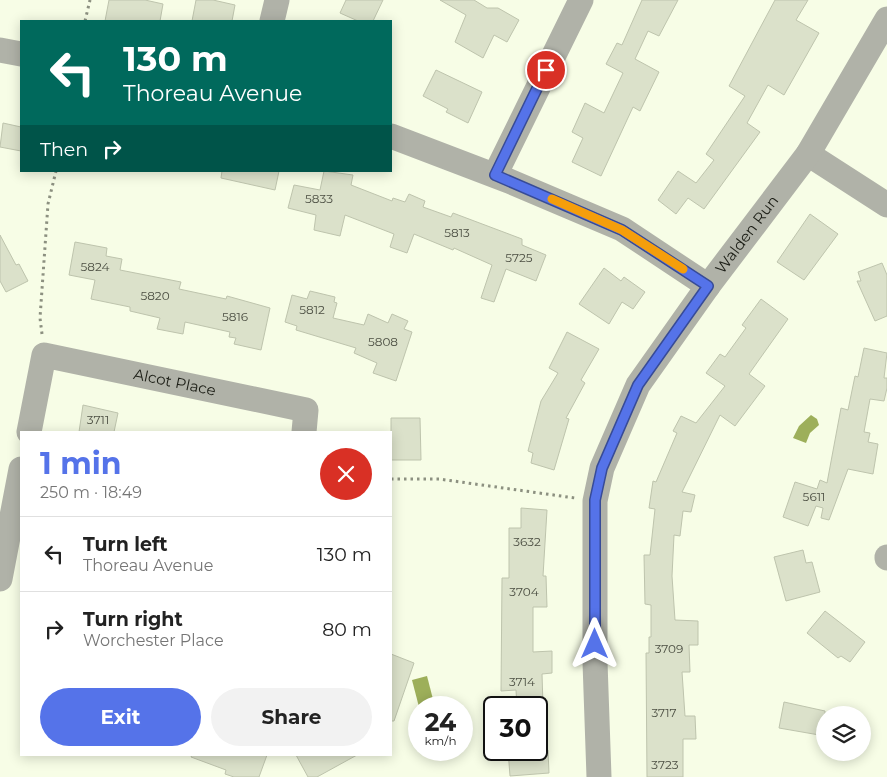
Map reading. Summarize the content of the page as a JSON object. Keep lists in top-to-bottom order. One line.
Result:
{"streets":{"street":["Walden Run","Alcot Place"]},"house_numbers":["5833","5813","5725","5824","5820","5812","5816","5808","3711","5611","3632","3704","3709","3714","3717","3723"],"page":{"turn":["130 m","Thoreau Avenue"],"then":"Then","heading":["1 min","250 m · 18:49"],"list":[{"name":"Turn left","note":"Thoreau Avenue","value":"130 m"},{"name":"Turn right","note":"Worchester Place","value":"80 m"}],"buttons":["Exit","Share"],"speed":"24 km/h","limit":"30"}}
